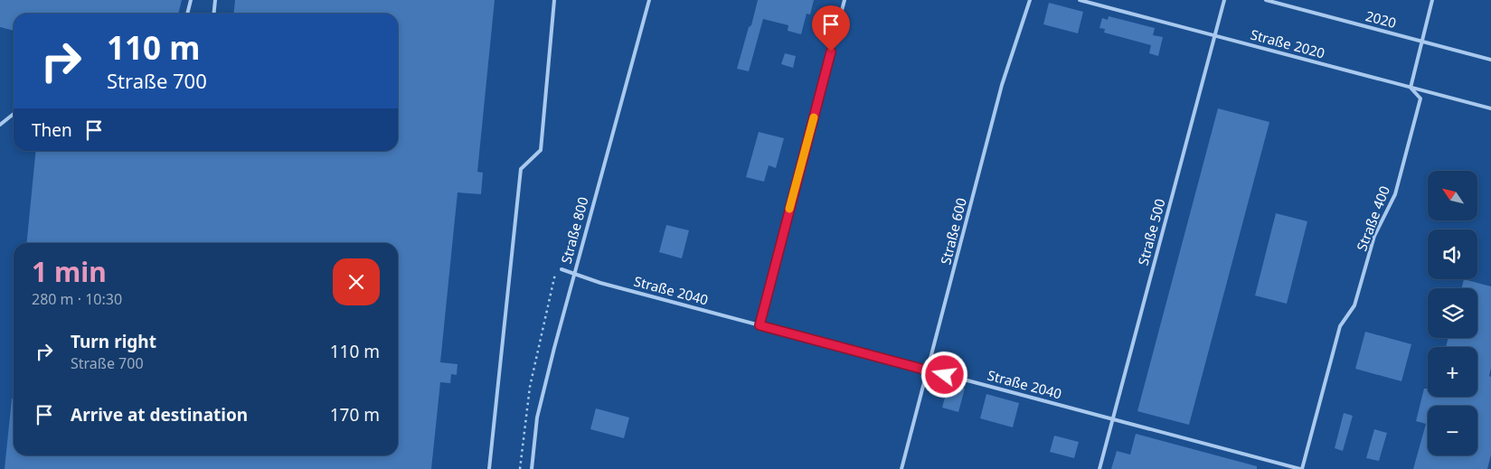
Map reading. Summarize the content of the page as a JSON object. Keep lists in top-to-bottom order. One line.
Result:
{"streets":{"lane":["2020","Straße 2020","Straße 400","Straße 800","Straße 600","Straße 500","Straße 2040"]},"crossings":[["Straße 2020","Straße 400"],["Straße 2020","Straße 500"],["Straße 400","Straße 2040"],["Straße 800","Straße 2040"],["Straße 600","Straße 2040"],["Straße 500","Straße 2040"]],"north":"top left","page":{"turn":["110 m","Straße 700"],"then":"Then","map_buttons":["+","−"],"heading":["1 min","280 m · 10:30"],"list":[{"name":"Turn right","note":"Straße 700","value":"110 m"},{"name":"Arrive at destination","value":"170 m"}]}}
